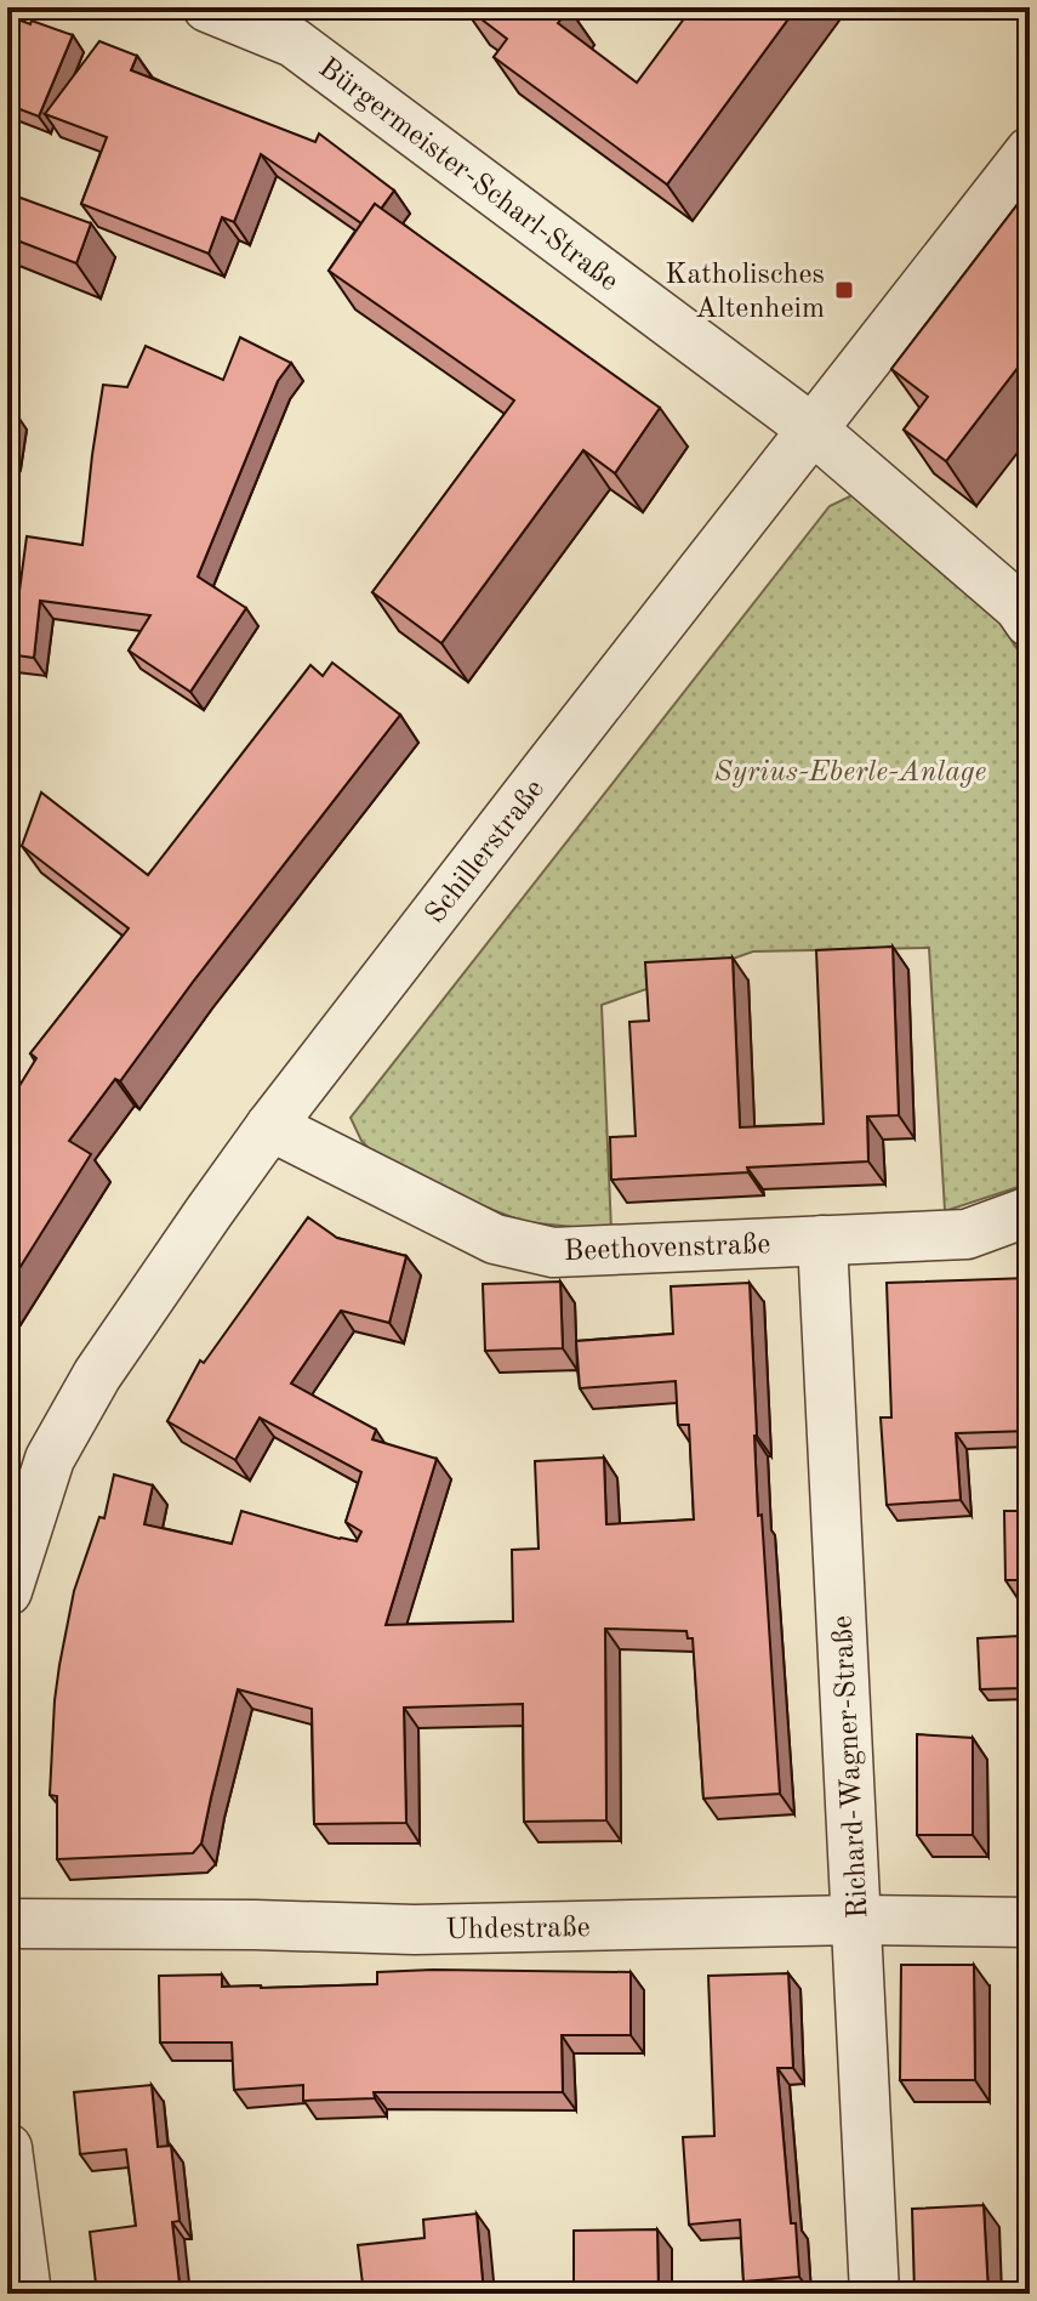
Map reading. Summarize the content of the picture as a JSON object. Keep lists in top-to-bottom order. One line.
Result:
{"streets":{"street":["Bürgermeister-Scharl-Straße","Schillerstraße","Beethovenstraße","Richard-Wagner-Straße","Uhdestraße"]},"crossings":[["Bürgermeister-Scharl-Straße","Schillerstraße"],["Schillerstraße","Beethovenstraße"],["Beethovenstraße","Richard-Wagner-Straße"],["Richard-Wagner-Straße","Uhdestraße"]],"parks":["Syrius-Eberle-Anlage"],"places":{"transit":["Katholisches Altenheim"]}}
